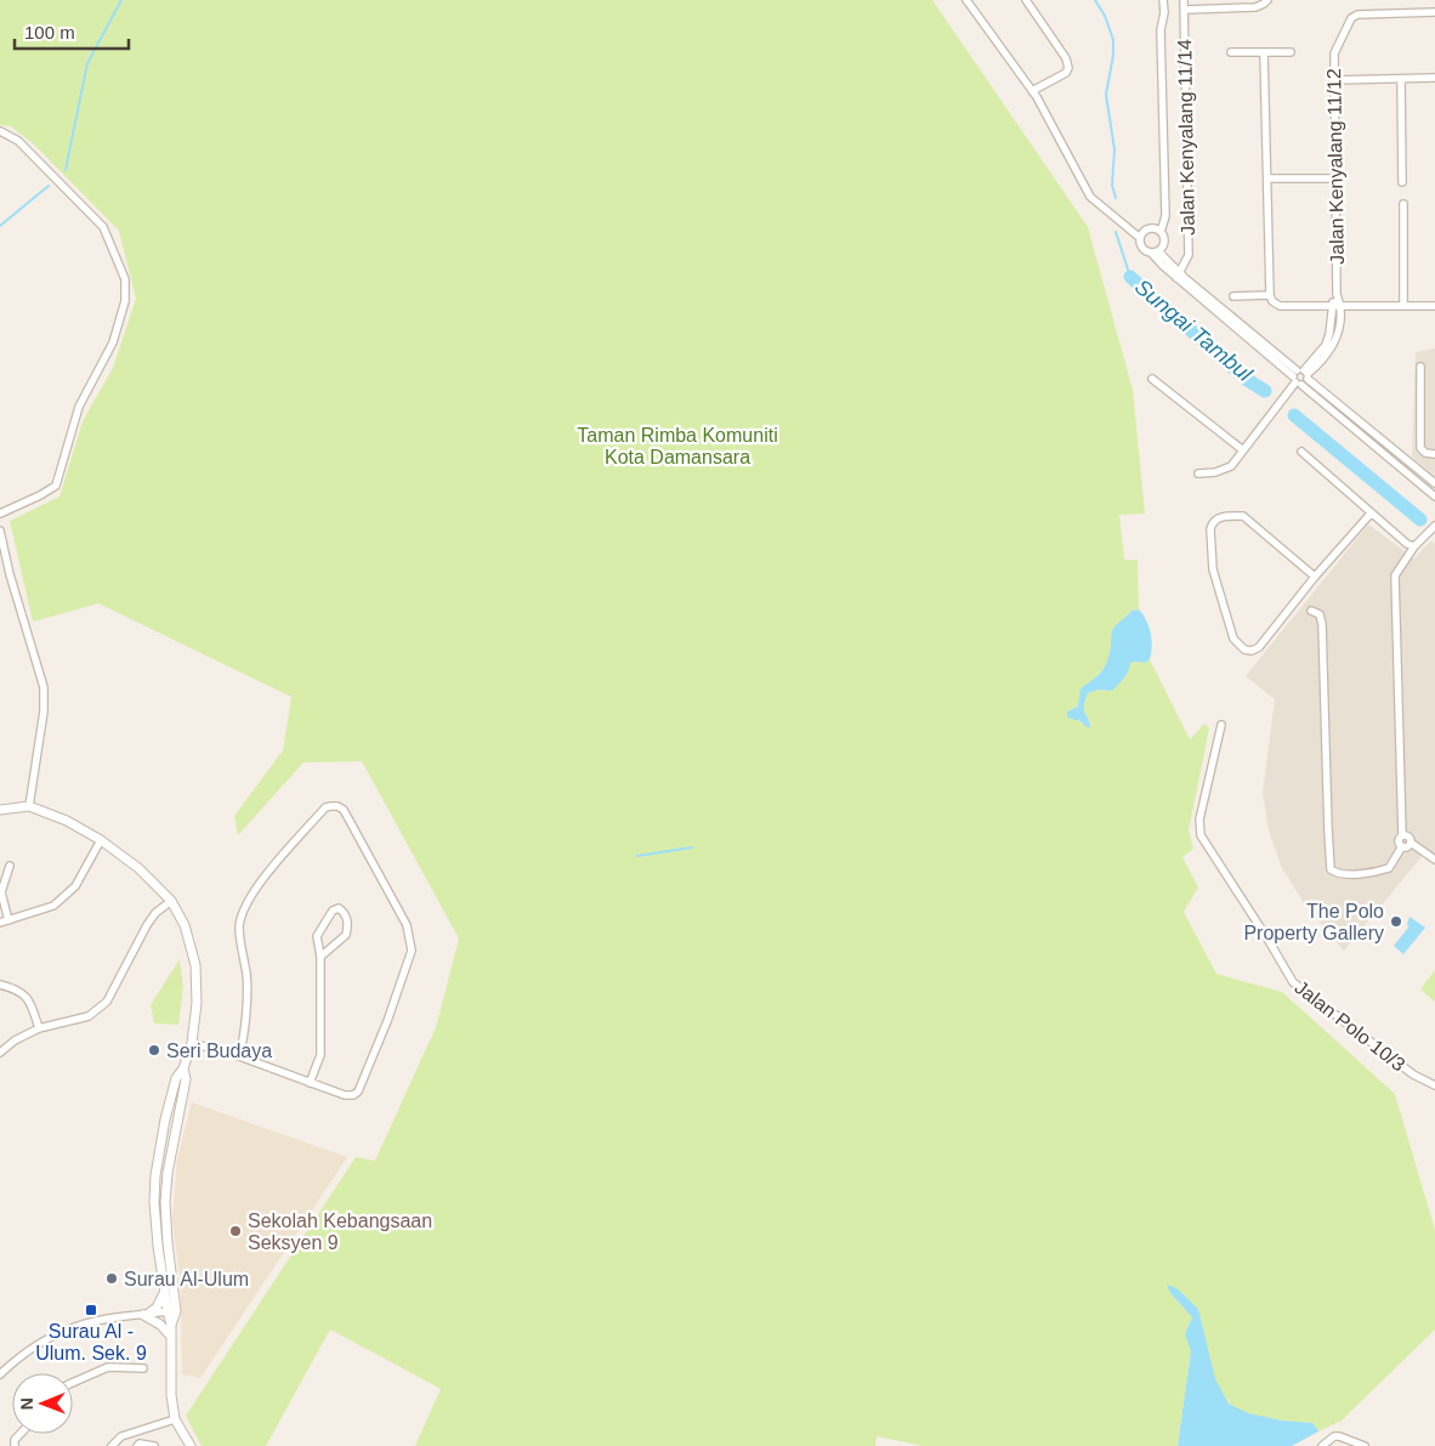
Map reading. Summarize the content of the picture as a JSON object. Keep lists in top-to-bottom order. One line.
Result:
{"streets":{"street":["Jalan Kenyalang 11/14","Jalan Kenyalang 11/12","Jalan Polo 10/3"]},"water":["Sungai Tambul"],"parks":["Taman Rimba Komuniti Kota Damansara"],"places":{"other":["The Polo Property Gallery","Seri Budaya","Sekolah Kebangsaan Seksyen 9","Surau Al-Ulum"],"transit":["Surau Al - Ulum. Sek. 9"]},"scale_bar":"100 m","north":"left"}
